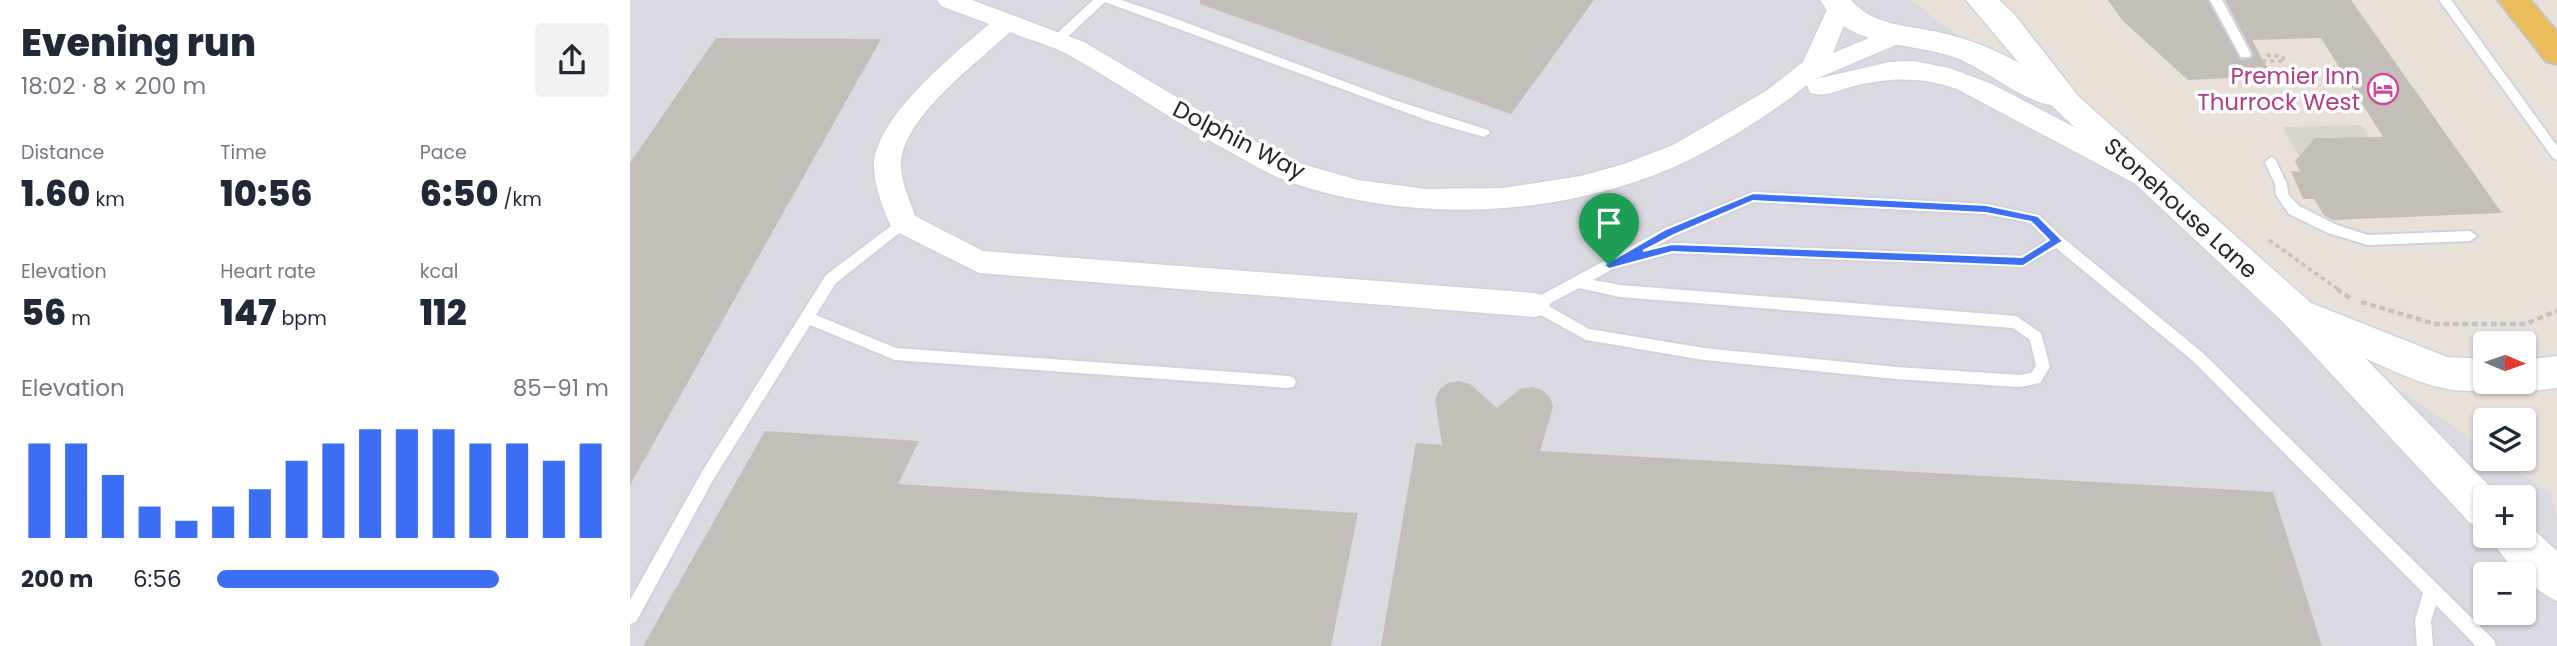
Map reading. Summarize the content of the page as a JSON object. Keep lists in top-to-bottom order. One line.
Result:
{"streets":{"street":["Dolphin Way","Stonehouse Lane"]},"crossings":[["Dolphin Way","Stonehouse Lane"]],"places":{"hotel":["Premier Inn Thurrock West"]},"north":"right","page":{"heading":["Evening run","18:02 · 8 × 200 m"],"stats":[["Distance","1.60 km"],["Time","10:56"],["Pace","6:50 /km"],["Elevation","56 m"],["Heart rate","147 bpm"],["kcal","112"]],"map_buttons":["+","−"],"chart":["Elevation","85–91 m"],"list":[{"name":"200 m","note":"6:56"}]}}
